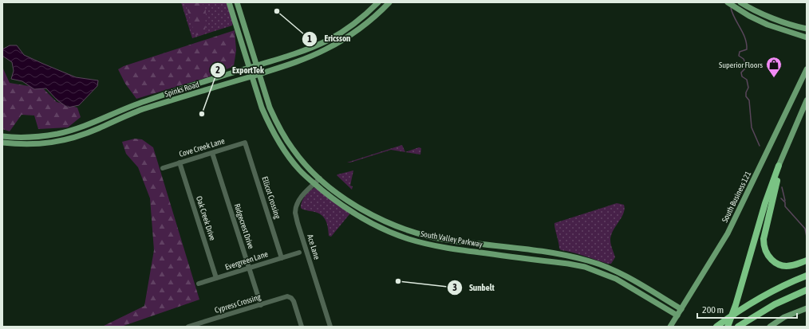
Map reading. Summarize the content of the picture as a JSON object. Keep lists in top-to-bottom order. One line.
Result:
{"streets":{"main road":["Spinks Road","South Business 121","South Valley Parkway"],"street":["Cove Creek Lane","Ellicot Crossing","Oak Creek Drive","Ridgecrest Drive","Ace Lane","Evergreen Lane","Cypress Crossing"]},"crossings":[["Spinks Road","South Valley Parkway"],["Cove Creek Lane","Ellicot Crossing"],["Cove Creek Lane","Oak Creek Drive"],["Cove Creek Lane","Ridgecrest Drive"],["South Business 121","South Valley Parkway"],["Ellicot Crossing","Evergreen Lane"],["Oak Creek Drive","Evergreen Lane"],["Ridgecrest Drive","Evergreen Lane"],["Ridgecrest Drive","Cypress Crossing"],["South Valley Parkway","Ace Lane"]],"places":{"other":["Ericsson","ExportTek","Sunbelt"],"shop":["Superior Floors"]},"scale_bar":"200 m"}
